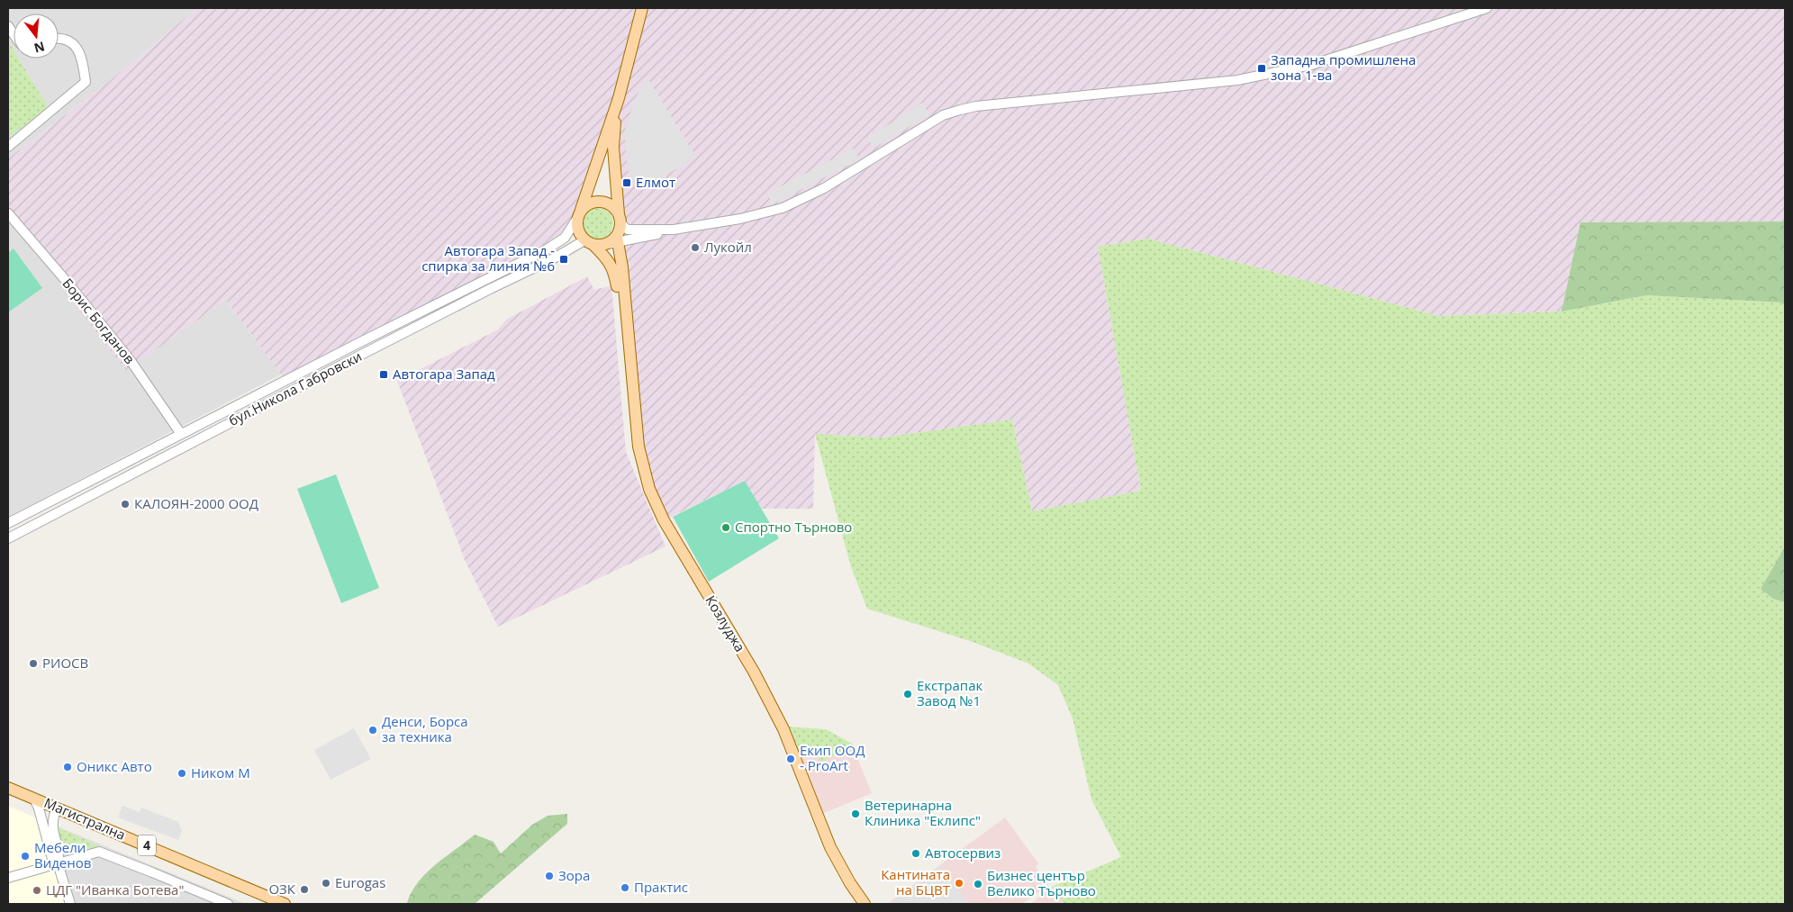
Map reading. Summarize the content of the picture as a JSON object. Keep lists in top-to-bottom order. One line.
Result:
{"streets":{"main road":["Козлуджа","Магистрална","4"],"street":["Борис Богданов","бул.Никола Габровски"]},"crossings":[["Борис Богданов","бул.Никола Габровски"],["бул.Никола Габровски","Козлуджа"]],"places":{"transit":["Западна промишлена зона 1-ва","Елмот","Автогара Запад - спирка за линия №6","Автогара Запад"],"other":["Лукойл","КАЛОЯН-2000 ООД","Спортно Търново","РИОСВ","Екстрапак Завод №1","Денси, Борса за техника","Екип ООД - ProArt","Оникс Авто","Ником М","Ветеринарна Клиника \"Еклипс\"","Автосервиз","Мебели Виденов","Зора","Eurogas","Кантината на БЦВТ","Бизнес център Велико Търново","Практис","ОЗК","ЦДГ \"Иванка Ботева\""]},"north":"bottom"}
